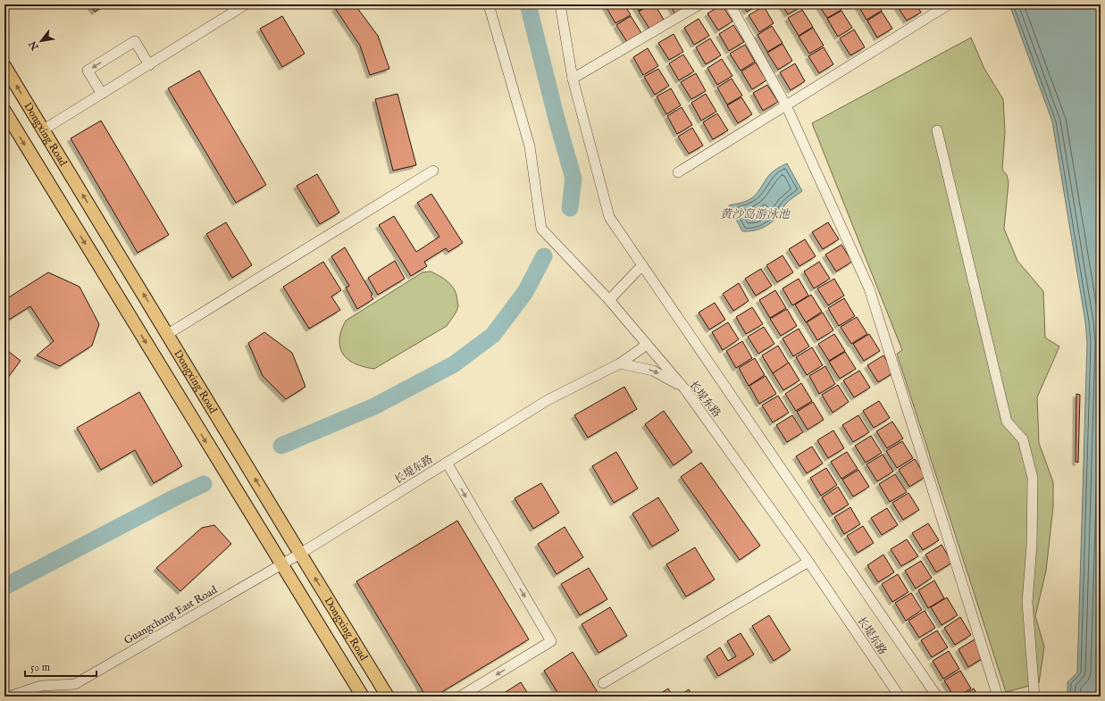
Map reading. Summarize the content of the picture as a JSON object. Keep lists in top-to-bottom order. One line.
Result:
{"streets":{"main road":["Dongxing Road"],"street":["长堤东路","Guangchang East Road"]},"crossings":[["Dongxing Road","长堤东路"],["Dongxing Road","Guangchang East Road"],["长堤东路","Guangchang East Road"]],"water":["黄沙岛游泳池"],"scale_bar":"50 m","north":"bottom left"}
